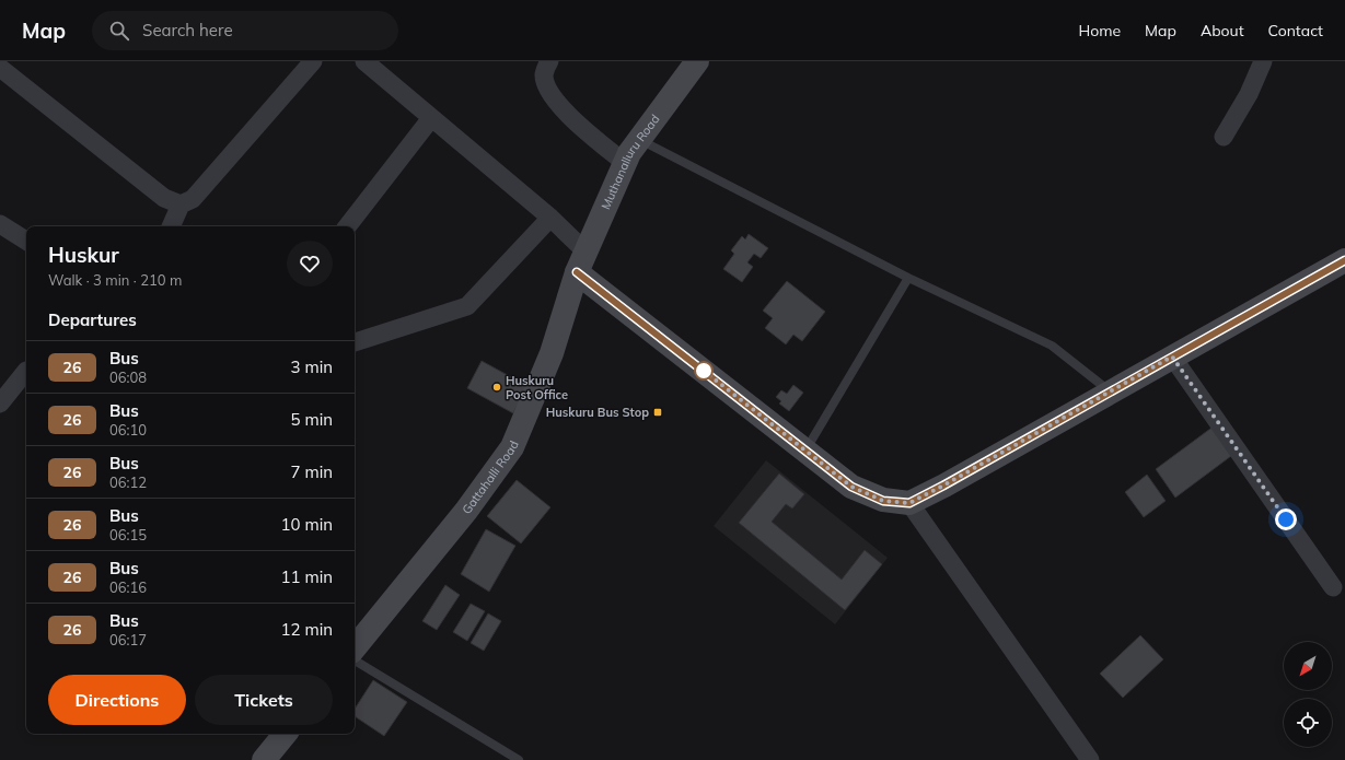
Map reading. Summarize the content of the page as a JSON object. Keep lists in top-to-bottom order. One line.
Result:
{"streets":{"main road":["Muthanalluru Road","Gattahalli Road"]},"crossings":[["Muthanalluru Road","Gattahalli Road"]],"places":{"other":["Huskuru Post Office"],"transit":["Huskuru Bus Stop"]},"lines":["bus line 26"],"north":"bottom left","page":{"header":"Map","search":"Search here","nav":["Home","Map","About","Contact"],"heading":[["Huskur","Walk · 3 min · 210 m"],"Departures"],"list":[{"mark":"26","name":"Bus","note":"06:08","value":"3 min"},{"mark":"26","name":"Bus","note":"06:10","value":"5 min"},{"mark":"26","name":"Bus","note":"06:12","value":"7 min"},{"mark":"26","name":"Bus","note":"06:15","value":"10 min"},{"mark":"26","name":"Bus","note":"06:16","value":"11 min"},{"mark":"26","name":"Bus","note":"06:17","value":"12 min"}],"buttons":["Directions","Tickets"]}}
